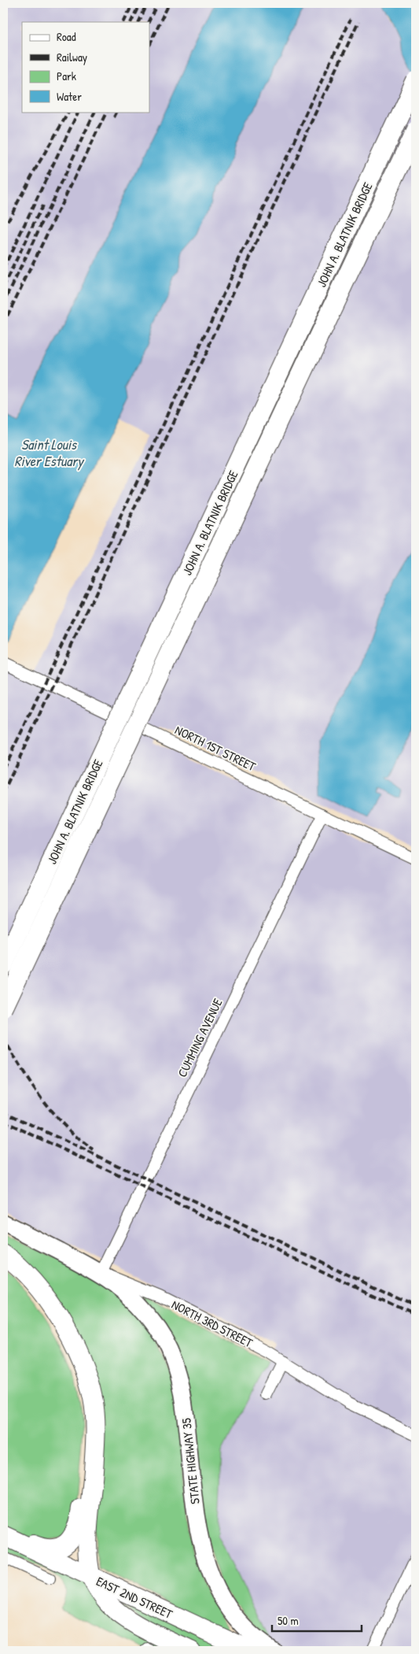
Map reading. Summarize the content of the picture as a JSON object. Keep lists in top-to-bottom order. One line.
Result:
{"streets":{"highway":["JOHN A. BLATNIK BRIDGE","EAST 2ND STREET"],"main road":["NORTH 3RD STREET","STATE HIGHWAY 35"],"street":["NORTH 1ST STREET","CUMMING AVENUE"]},"crossings":[["NORTH 1ST STREET","CUMMING AVENUE"],["CUMMING AVENUE","NORTH 3RD STREET"],["CUMMING AVENUE","STATE HIGHWAY 35"],["NORTH 3RD STREET","STATE HIGHWAY 35"]],"water":["Saint Louis River Estuary"],"legend":["Road","Railway","Park","Water"],"scale_bar":"50 m"}
